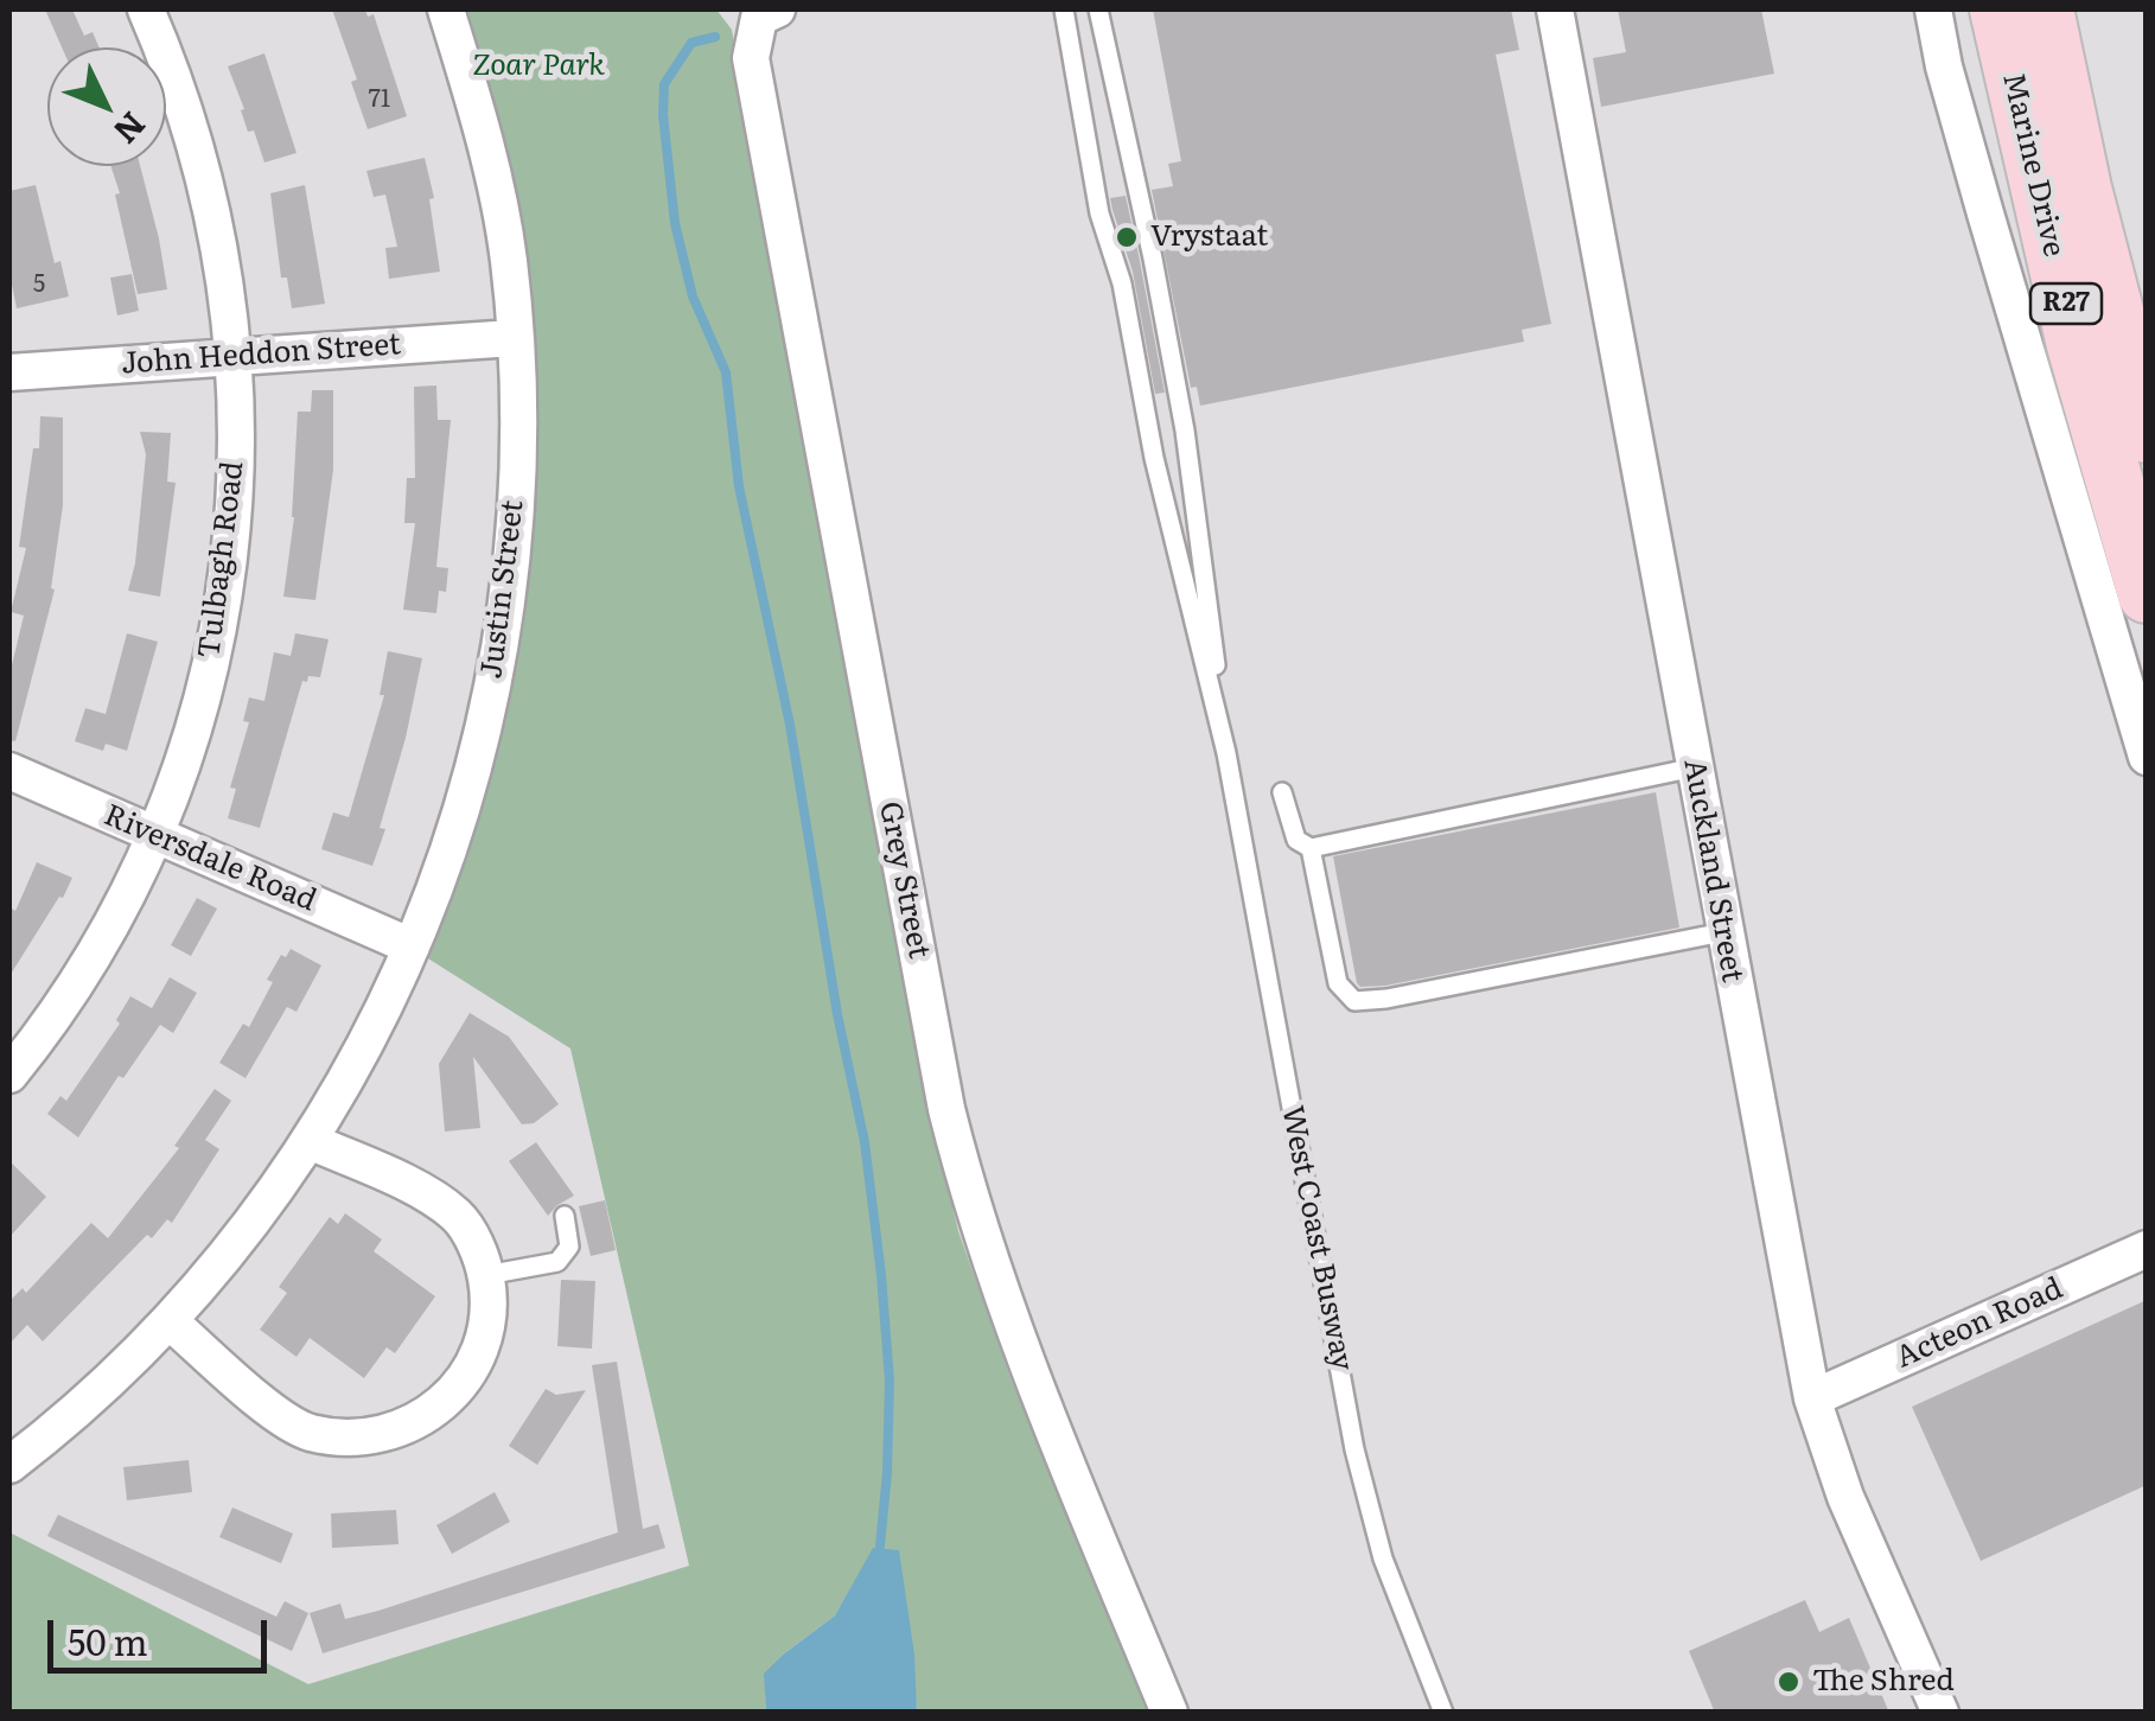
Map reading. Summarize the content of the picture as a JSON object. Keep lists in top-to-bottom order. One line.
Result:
{"streets":{"main road":["Marine Drive","R27"],"street":["John Heddon Street","Tulbagh Road","Justin Street","Riversdale Road","Auckland Street","Grey Street","Acteon Road"],"lane":["West Coast Busway"]},"crossings":[["John Heddon Street","Tulbagh Road"],["John Heddon Street","Justin Street"],["Tulbagh Road","Riversdale Road"],["Justin Street","Riversdale Road"],["Auckland Street","Acteon Road"]],"parks":["Zoar Park"],"places":["Vrystaat","The Shred"],"house_numbers":["71","5"],"scale_bar":"50 m","north":"bottom right"}
